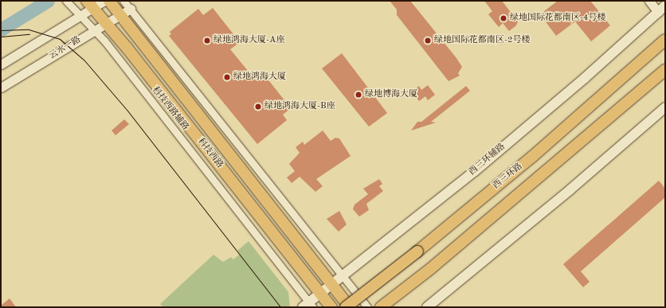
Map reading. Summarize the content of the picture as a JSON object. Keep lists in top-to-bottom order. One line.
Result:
{"streets":{"main road":["科技西路","西三环辅路","西三环路"],"street":["云水一路","科技西路辅路"]},"crossings":[["云水一路","科技西路辅路"],["云水一路","科技西路"],["科技西路辅路","西三环辅路"],["科技西路","西三环辅路"]],"places":["绿地国际花都南区-4号楼","绿地鸿海大厦-A座","绿地国际花都南区-2号楼","绿地鸿海大厦","绿地博海大厦","绿地鸿海大厦-B座"]}
